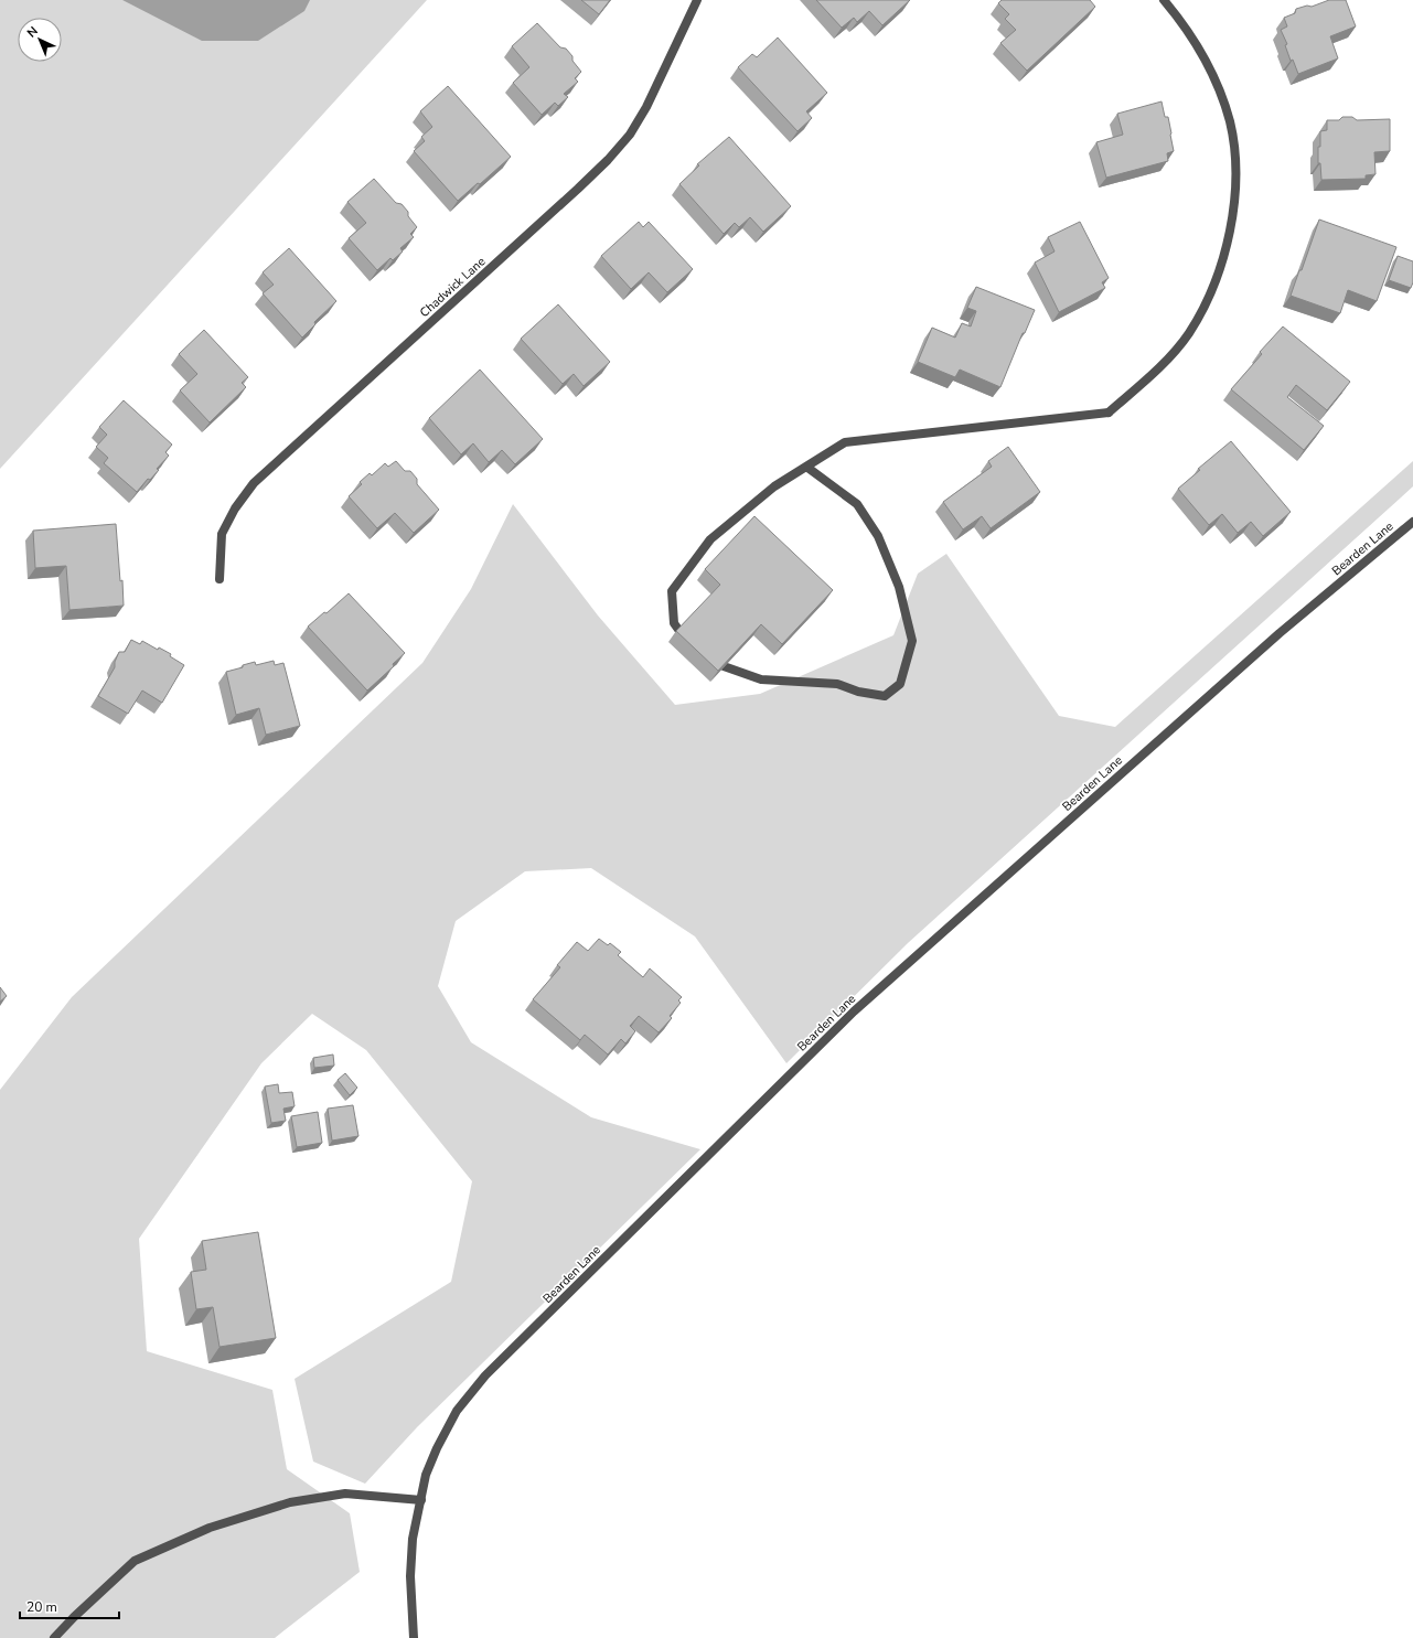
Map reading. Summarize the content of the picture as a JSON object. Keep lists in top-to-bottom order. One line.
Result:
{"streets":{"street":["Chadwick Lane","Bearden Lane"]},"scale_bar":"20 m","north":"top left"}
